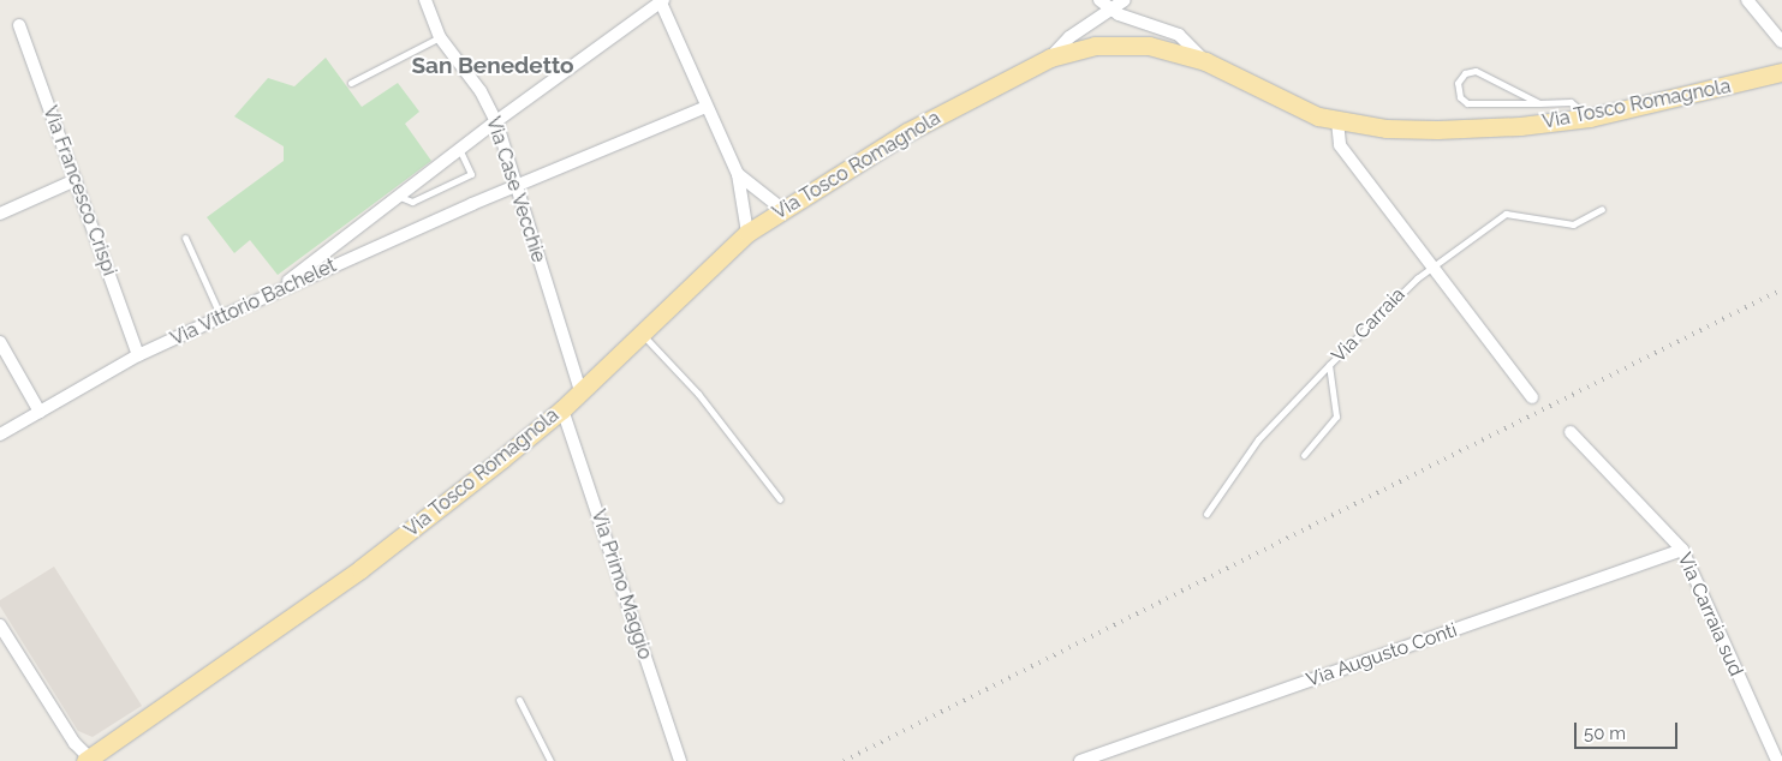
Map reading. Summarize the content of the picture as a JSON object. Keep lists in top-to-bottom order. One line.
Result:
{"streets":{"main road":["Via Tosco Romagnola"],"street":["Via Case Vecchie","Via Francesco Crispi","Via Vittorio Bachelet","Via Primo Maggio","Via Carraia sud","Via Augusto Conti"],"lane":["Via Carraia"]},"crossings":[["Via Tosco Romagnola","Via Case Vecchie"],["Via Tosco Romagnola","Via Primo Maggio"],["Via Case Vecchie","Via Vittorio Bachelet"],["Via Francesco Crispi","Via Vittorio Bachelet"],["Via Carraia sud","Via Augusto Conti"]],"districts":["San Benedetto"],"scale_bar":"50 m"}
